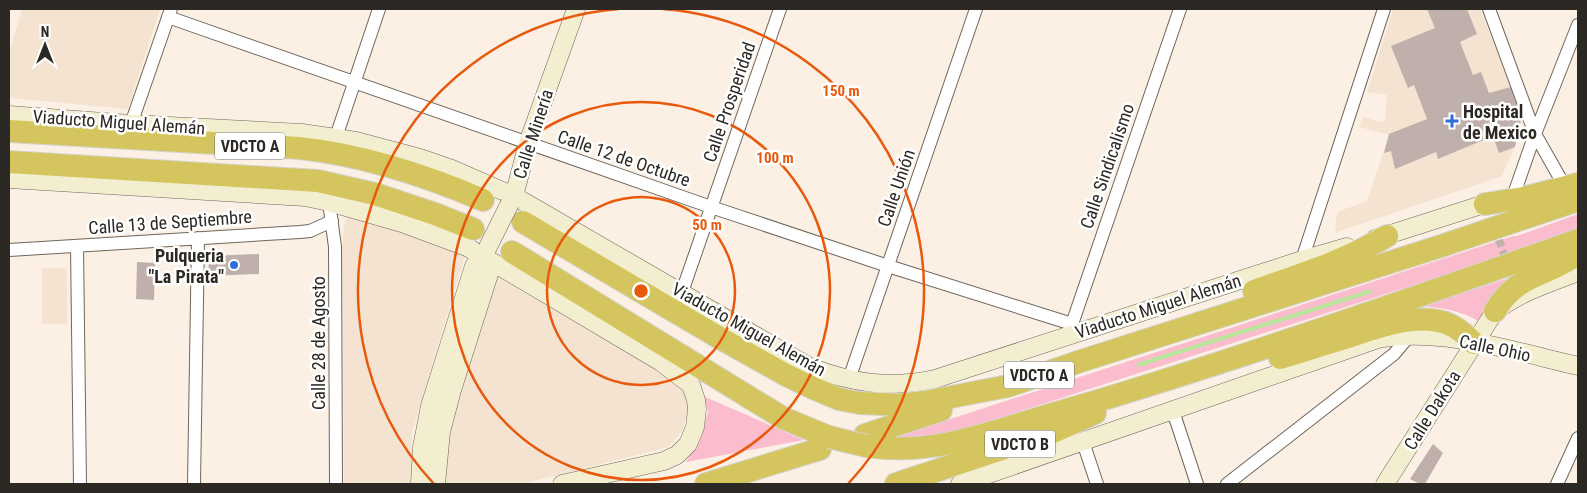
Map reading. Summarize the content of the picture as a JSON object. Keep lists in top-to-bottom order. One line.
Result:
{"streets":{"highway":["Viaducto Miguel Alemán","VDCTO A","VDCTO B"],"main road":["Calle Minería","Calle Ohio","Calle Dakota"],"street":["Calle Prosperidad","Calle 12 de Octubre","Calle Sindicalismo","Calle Unión","Calle 13 de Septiembre","Calle 28 de Agosto"]},"crossings":[["Calle Prosperidad","Viaducto Miguel Alemán"],["Calle Prosperidad","Calle 12 de Octubre"],["Viaducto Miguel Alemán","Calle Minería"],["Viaducto Miguel Alemán","Calle 12 de Octubre"],["Viaducto Miguel Alemán","Calle Sindicalismo"],["Viaducto Miguel Alemán","Calle Unión"],["Calle Minería","Calle 12 de Octubre"],["VDCTO A","VDCTO B"],["Calle 12 de Octubre","Calle Sindicalismo"],["Calle 12 de Octubre","Calle Unión"],["Calle 13 de Septiembre","Calle 28 de Agosto"],["Calle Ohio","Calle Dakota"]],"places":{"health":["Hospital de Mexico"],"other":["Pulqueria \"La Pirata\""]},"north":"top","rings":["150 m","100 m","50 m"]}
